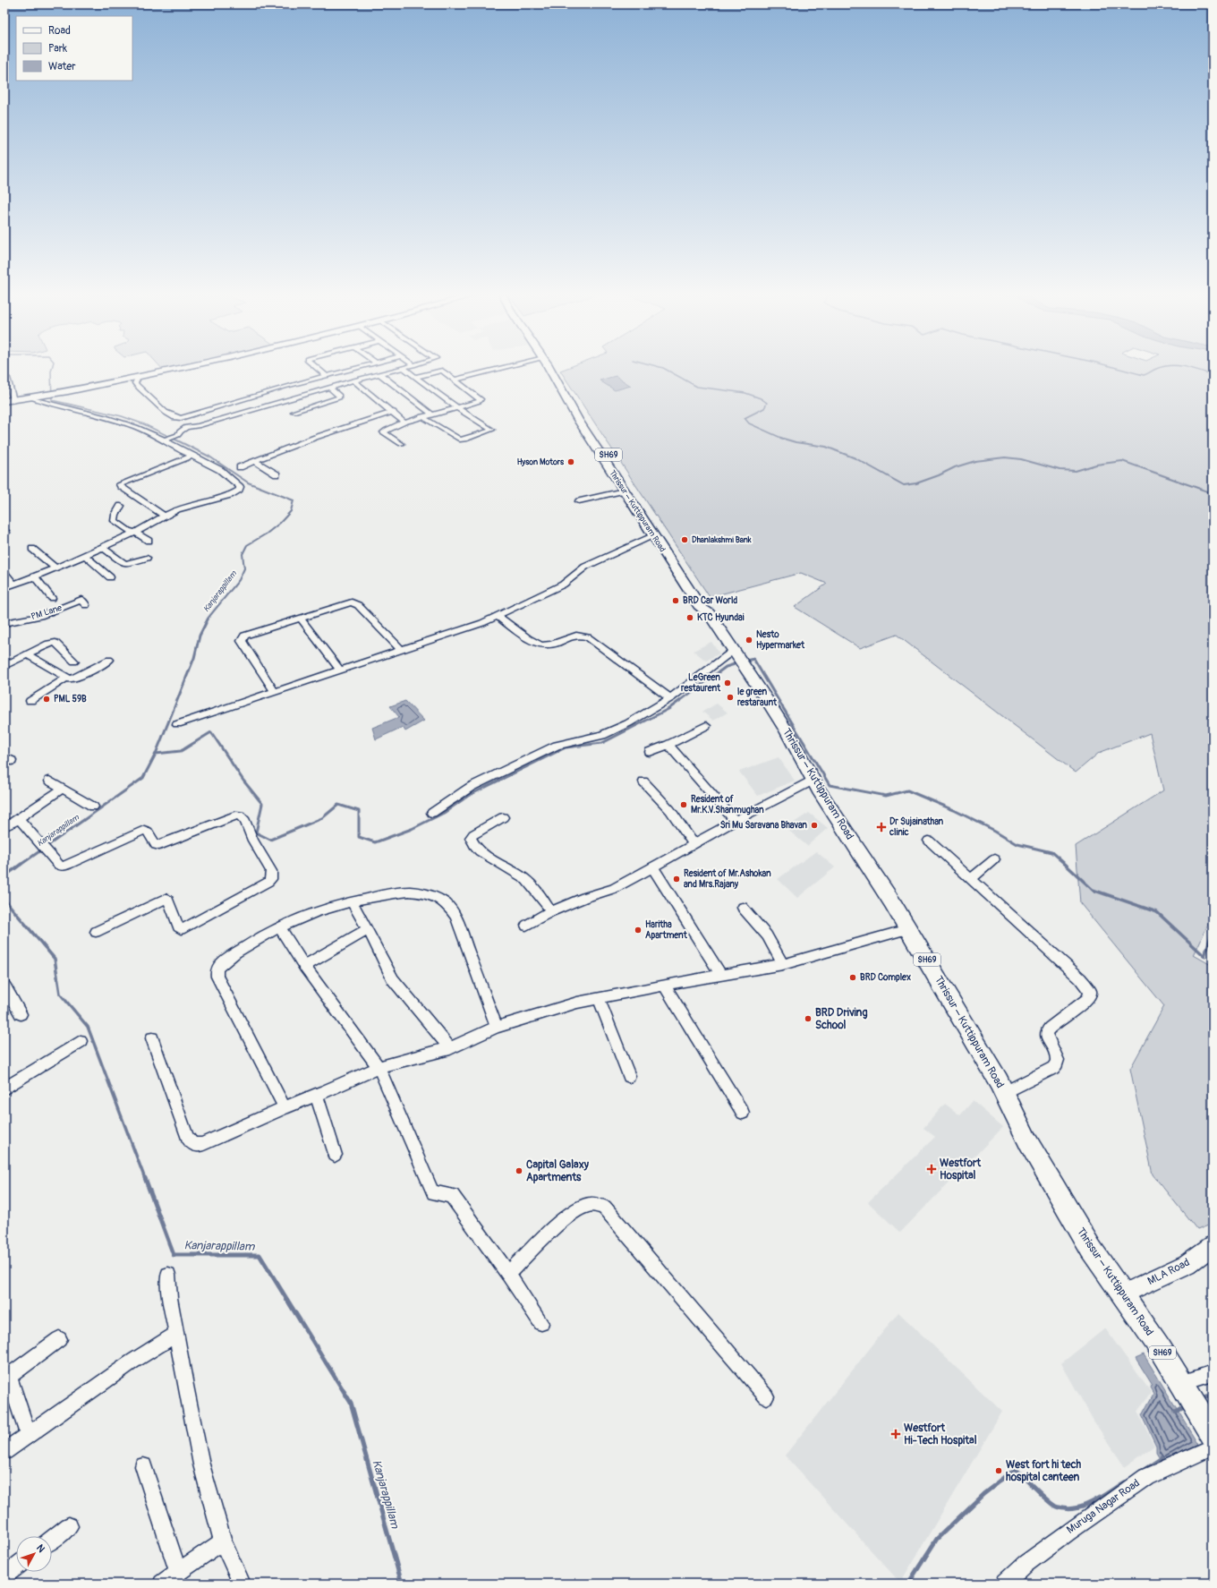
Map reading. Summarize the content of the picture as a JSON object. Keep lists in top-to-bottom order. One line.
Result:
{"streets":{"main road":["SH69","Thrissur – Kuttippuram Road","MLA Road"],"street":["PM Lane","Muruga Nagar Road"]},"crossings":[["Thrissur – Kuttippuram Road","MLA Road"]],"water":["Kanjarappillam"],"places":{"other":["Hyson Motors","Dhanlakshmi Bank","BRD Car World","KTC Hyundai","Nesto Hypermarket","LeGreen restaurent","le green restaraunt","PML 59B","Resident of Mr.K.V.Shanmughan","Sri Mu Saravana Bhavan","Resident of Mr.Ashokan and Mrs.Rajany","Haritha Apartment","BRD Complex","BRD Driving School","Capital Galaxy Apartments","West fort hi tech hospital canteen"],"health":["Dr Sujainathan clinic","Westfort Hospital","Westfort Hi-Tech Hospital"]},"legend":["Road","Park","Water"],"north":"top right"}
